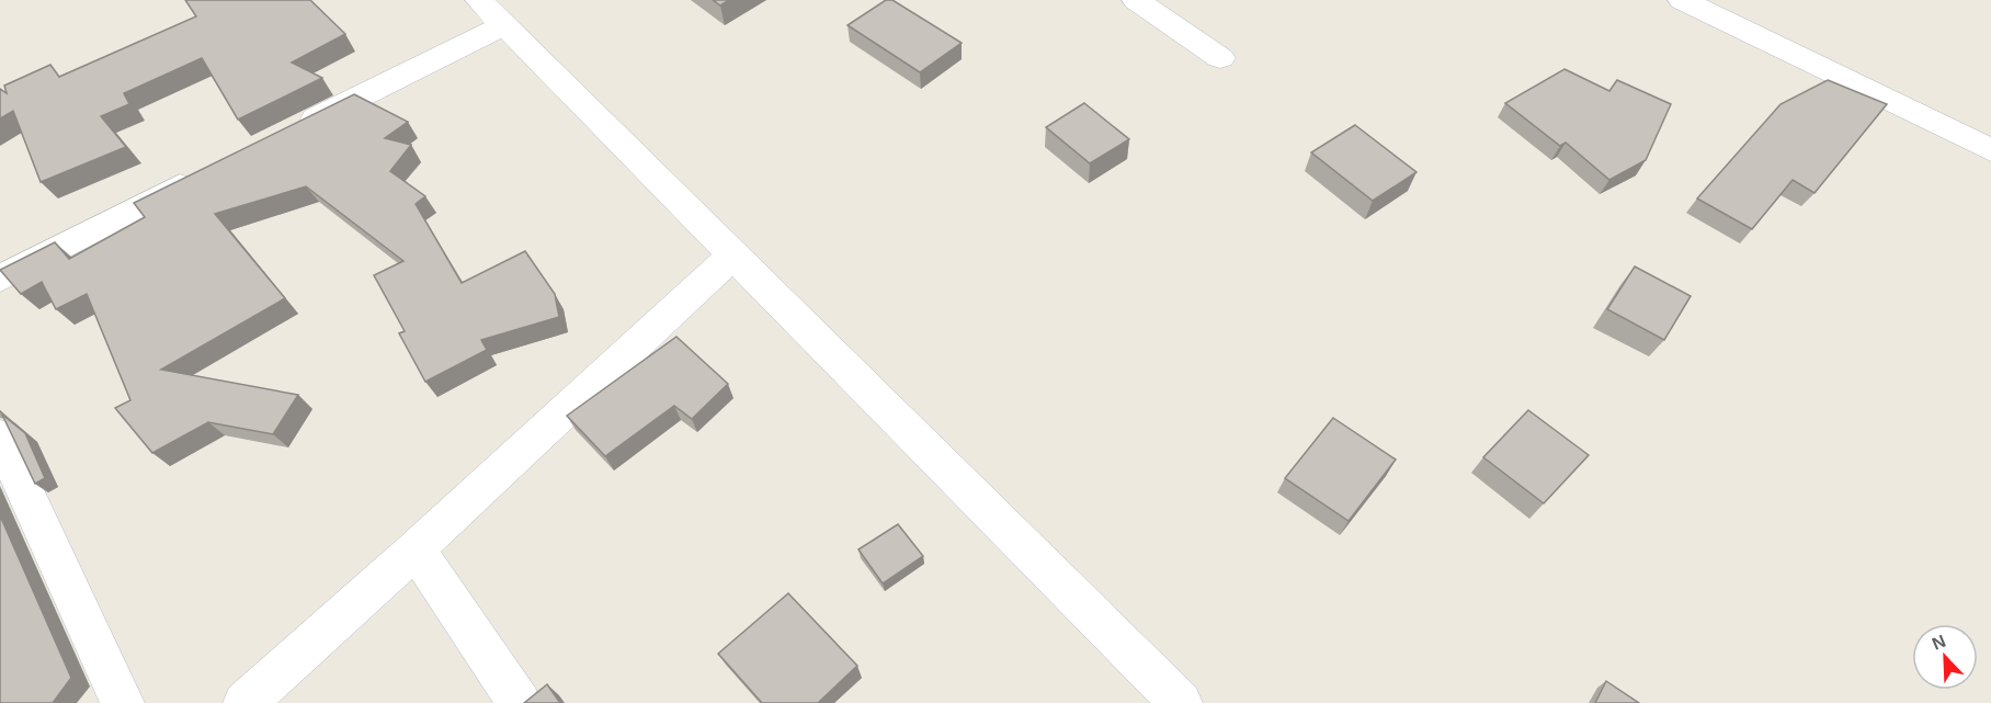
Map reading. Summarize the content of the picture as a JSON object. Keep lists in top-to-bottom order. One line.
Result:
{"north":"top left"}
